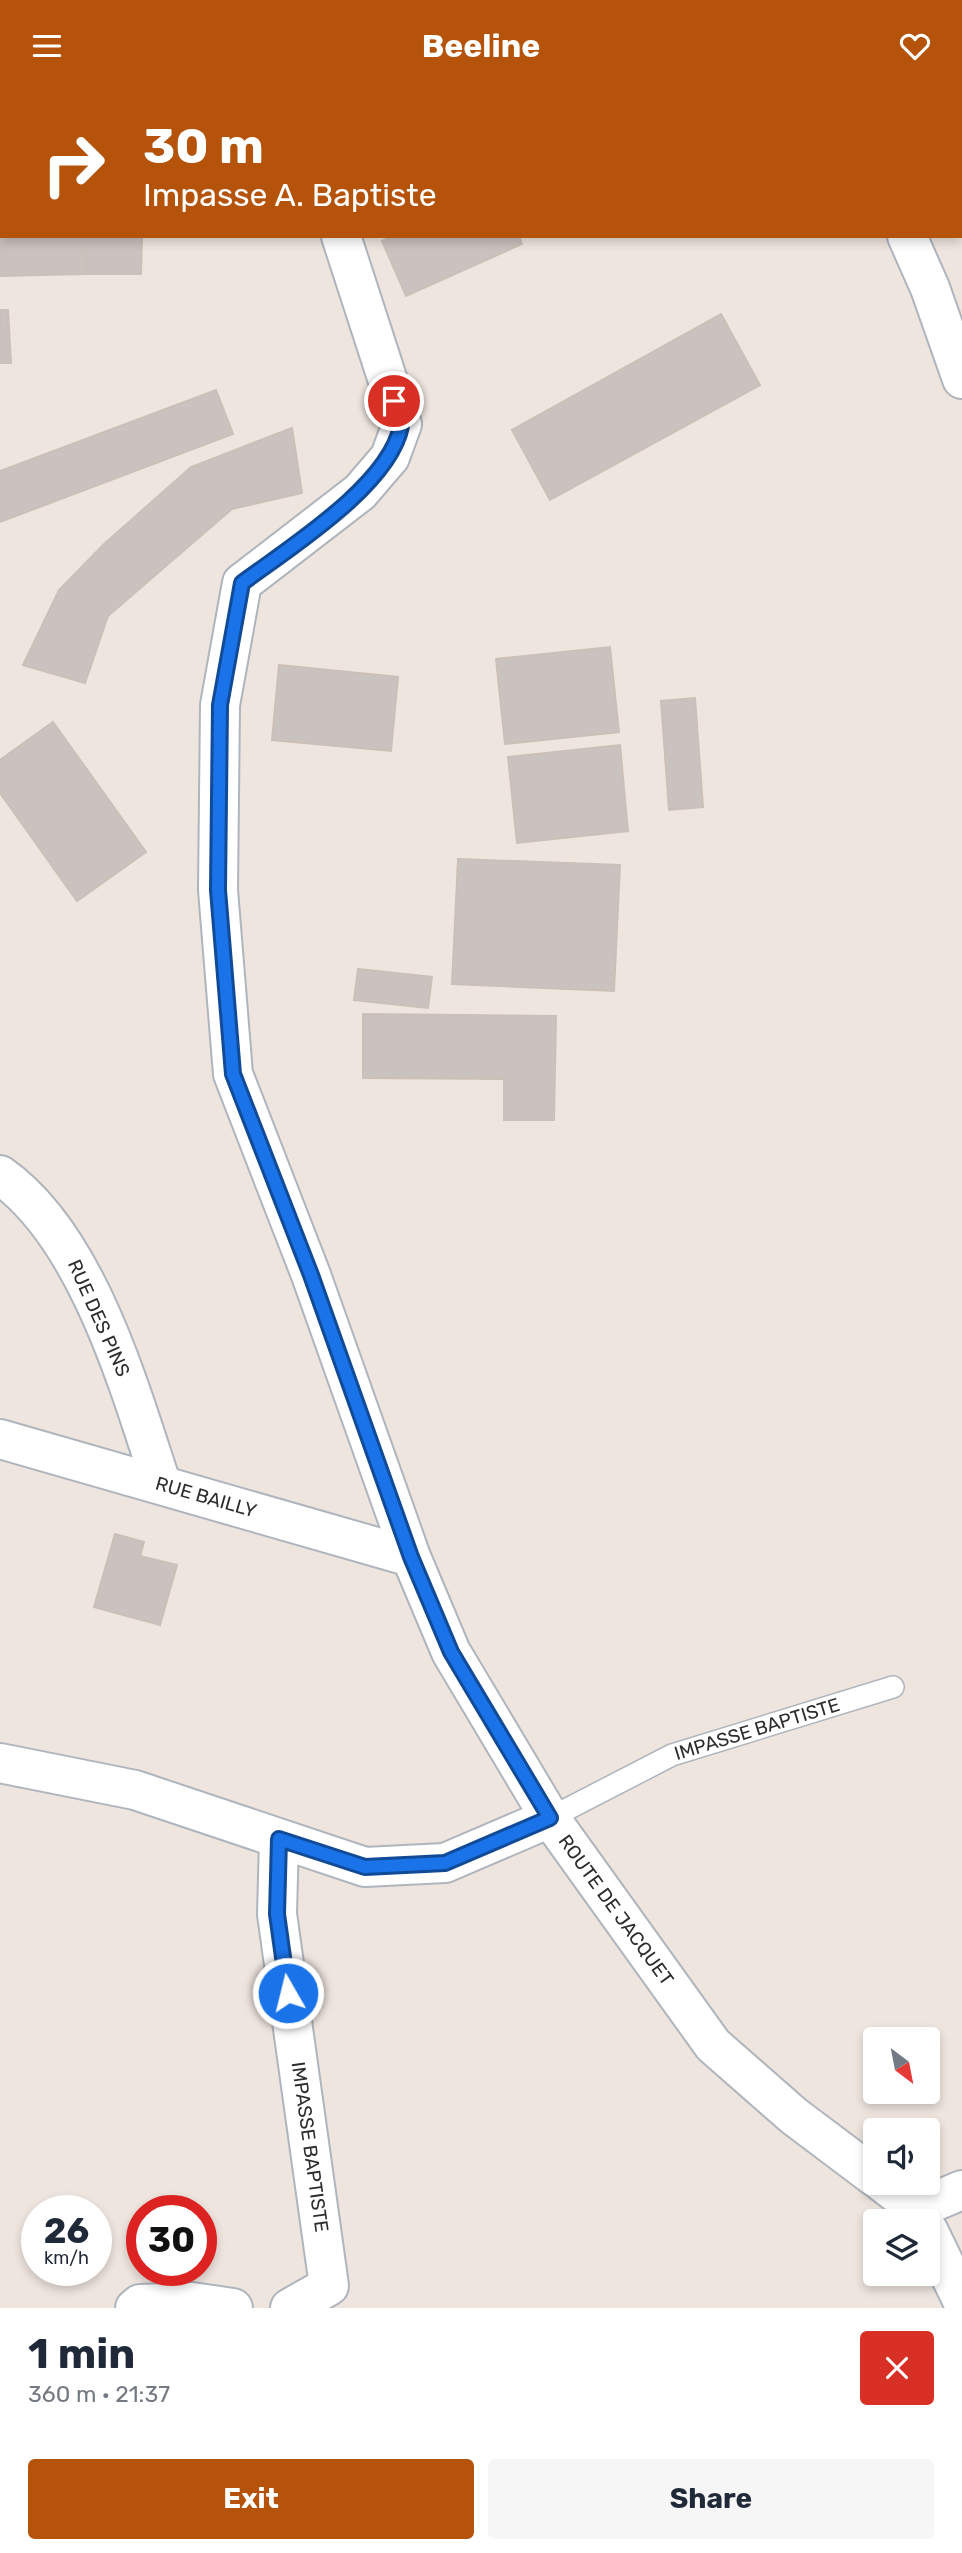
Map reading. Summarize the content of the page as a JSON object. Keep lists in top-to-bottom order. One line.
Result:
{"streets":{"street":["RUE DES PINS","RUE BAILLY","IMPASSE BAPTISTE","ROUTE DE JACQUET"]},"crossings":[["RUE DES PINS","RUE BAILLY"],["RUE BAILLY","ROUTE DE JACQUET"],["IMPASSE BAPTISTE","ROUTE DE JACQUET"]],"north":"bottom right","page":{"header":"Beeline","turn":["30 m","Impasse A. Baptiste"],"speed":"26 km/h","limit":"30","heading":["1 min","360 m · 21:37"],"buttons":["Exit","Share"]}}
